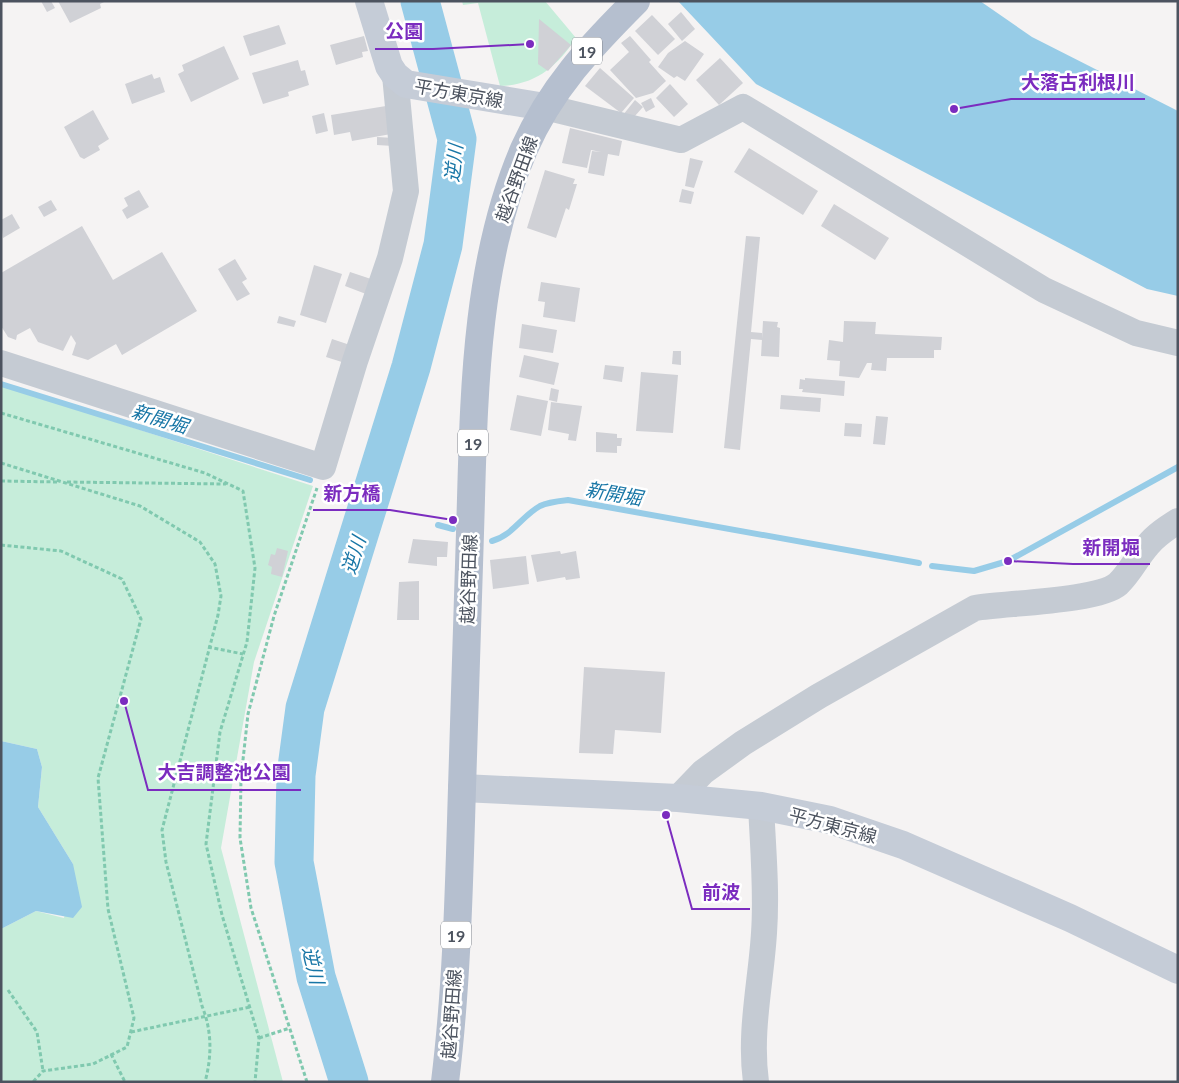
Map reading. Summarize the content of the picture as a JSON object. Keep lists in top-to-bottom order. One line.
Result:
{"streets":{"main road":["19","平方東京線","越谷野田線"]},"crossings":[["平方東京線","越谷野田線"]],"water":["逆川","新開堀"],"places":["公園","大落古利根川","新方橋","新開堀","大吉調整池公園","前波"]}
